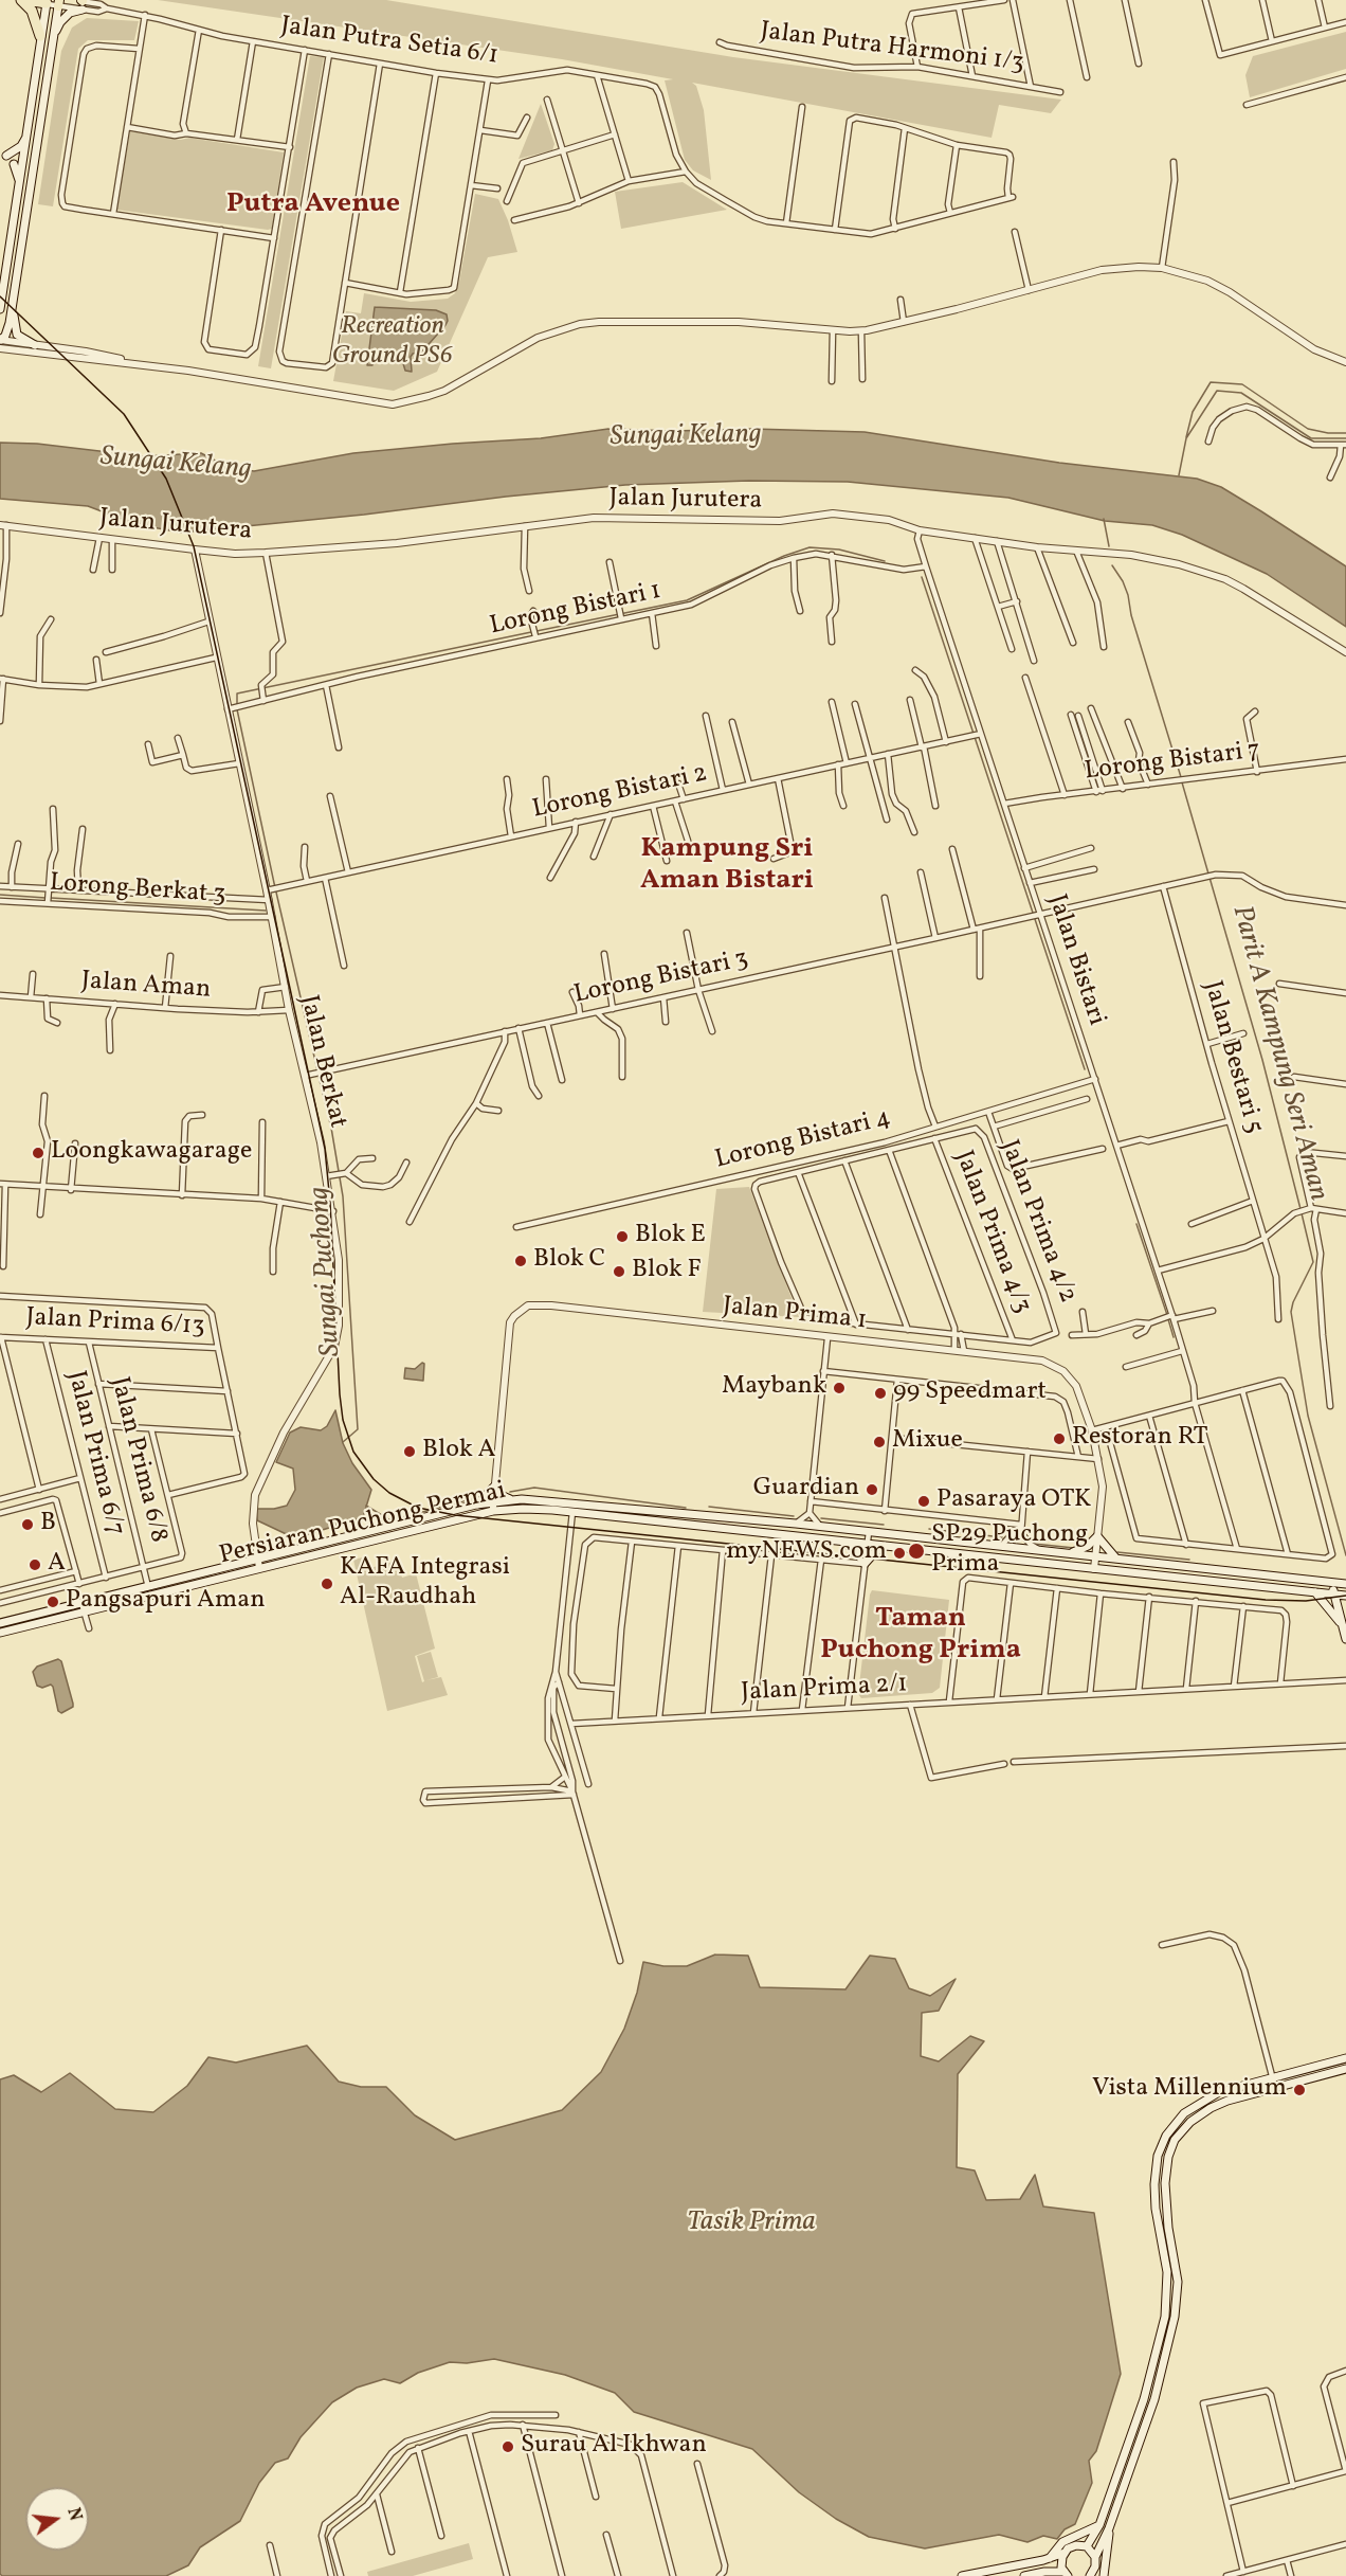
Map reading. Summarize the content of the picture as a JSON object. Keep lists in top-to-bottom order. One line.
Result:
{"streets":{"main road":["Persiaran Puchong Permai"],"street":["Jalan Putra Setia 6/1","Jalan Putra Harmoni 1/3","Jalan Jurutera","Lorong Bistari 1","Lorong Bistari 7","Lorong Bistari 2","Lorong Berkat 3","Jalan Bistari","Lorong Bistari 3","Jalan Aman","Jalan Bestari 5","Jalan Berkat","Lorong Bistari 4","Jalan Prima 4/2","Jalan Prima 4/3","Jalan Prima 1","Jalan Prima 6/13","Jalan Prima 6/7","Jalan Prima 6/8","Jalan Prima 2/1"]},"crossings":[["Jalan Jurutera","Jalan Bistari"],["Jalan Jurutera","Jalan Berkat"],["Lorong Bistari 1","Jalan Bistari"],["Lorong Bistari 1","Jalan Berkat"],["Lorong Bistari 7","Jalan Bistari"],["Lorong Bistari 2","Jalan Bistari"],["Lorong Bistari 2","Jalan Berkat"],["Lorong Berkat 3","Jalan Berkat"],["Jalan Bistari","Lorong Bistari 3"],["Jalan Bistari","Lorong Bistari 4"],["Lorong Bistari 3","Jalan Bestari 5"],["Lorong Bistari 3","Jalan Berkat"],["Jalan Aman","Jalan Berkat"],["Jalan Berkat","Persiaran Puchong Permai"],["Jalan Prima 4/2","Jalan Prima 4/3"],["Jalan Prima 1","Persiaran Puchong Permai"],["Jalan Prima 6/13","Jalan Prima 6/7"],["Jalan Prima 6/13","Jalan Prima 6/8"],["Jalan Prima 6/8","Persiaran Puchong Permai"]],"districts":["Putra Avenue","Kampung Sri Aman Bistari","Taman Puchong Prima"],"water":["Sungai Kelang","Parit A Kampung Seri Aman","Sungai Puchong","Tasik Prima"],"parks":["Recreation Ground PS6"],"places":["Loongkawagarage","Blok E","Blok C","Blok F","Maybank","99 Speedmart","Restoran RT","Mixue","Blok A","Guardian","Pasaraya OTK","B","SP29 Puchong Prima","myNEWS.com","A","KAFA Integrasi Al-Raudhah","Pangsapuri Aman","Vista Millennium","Surau Al Ikhwan"],"north":"right"}
